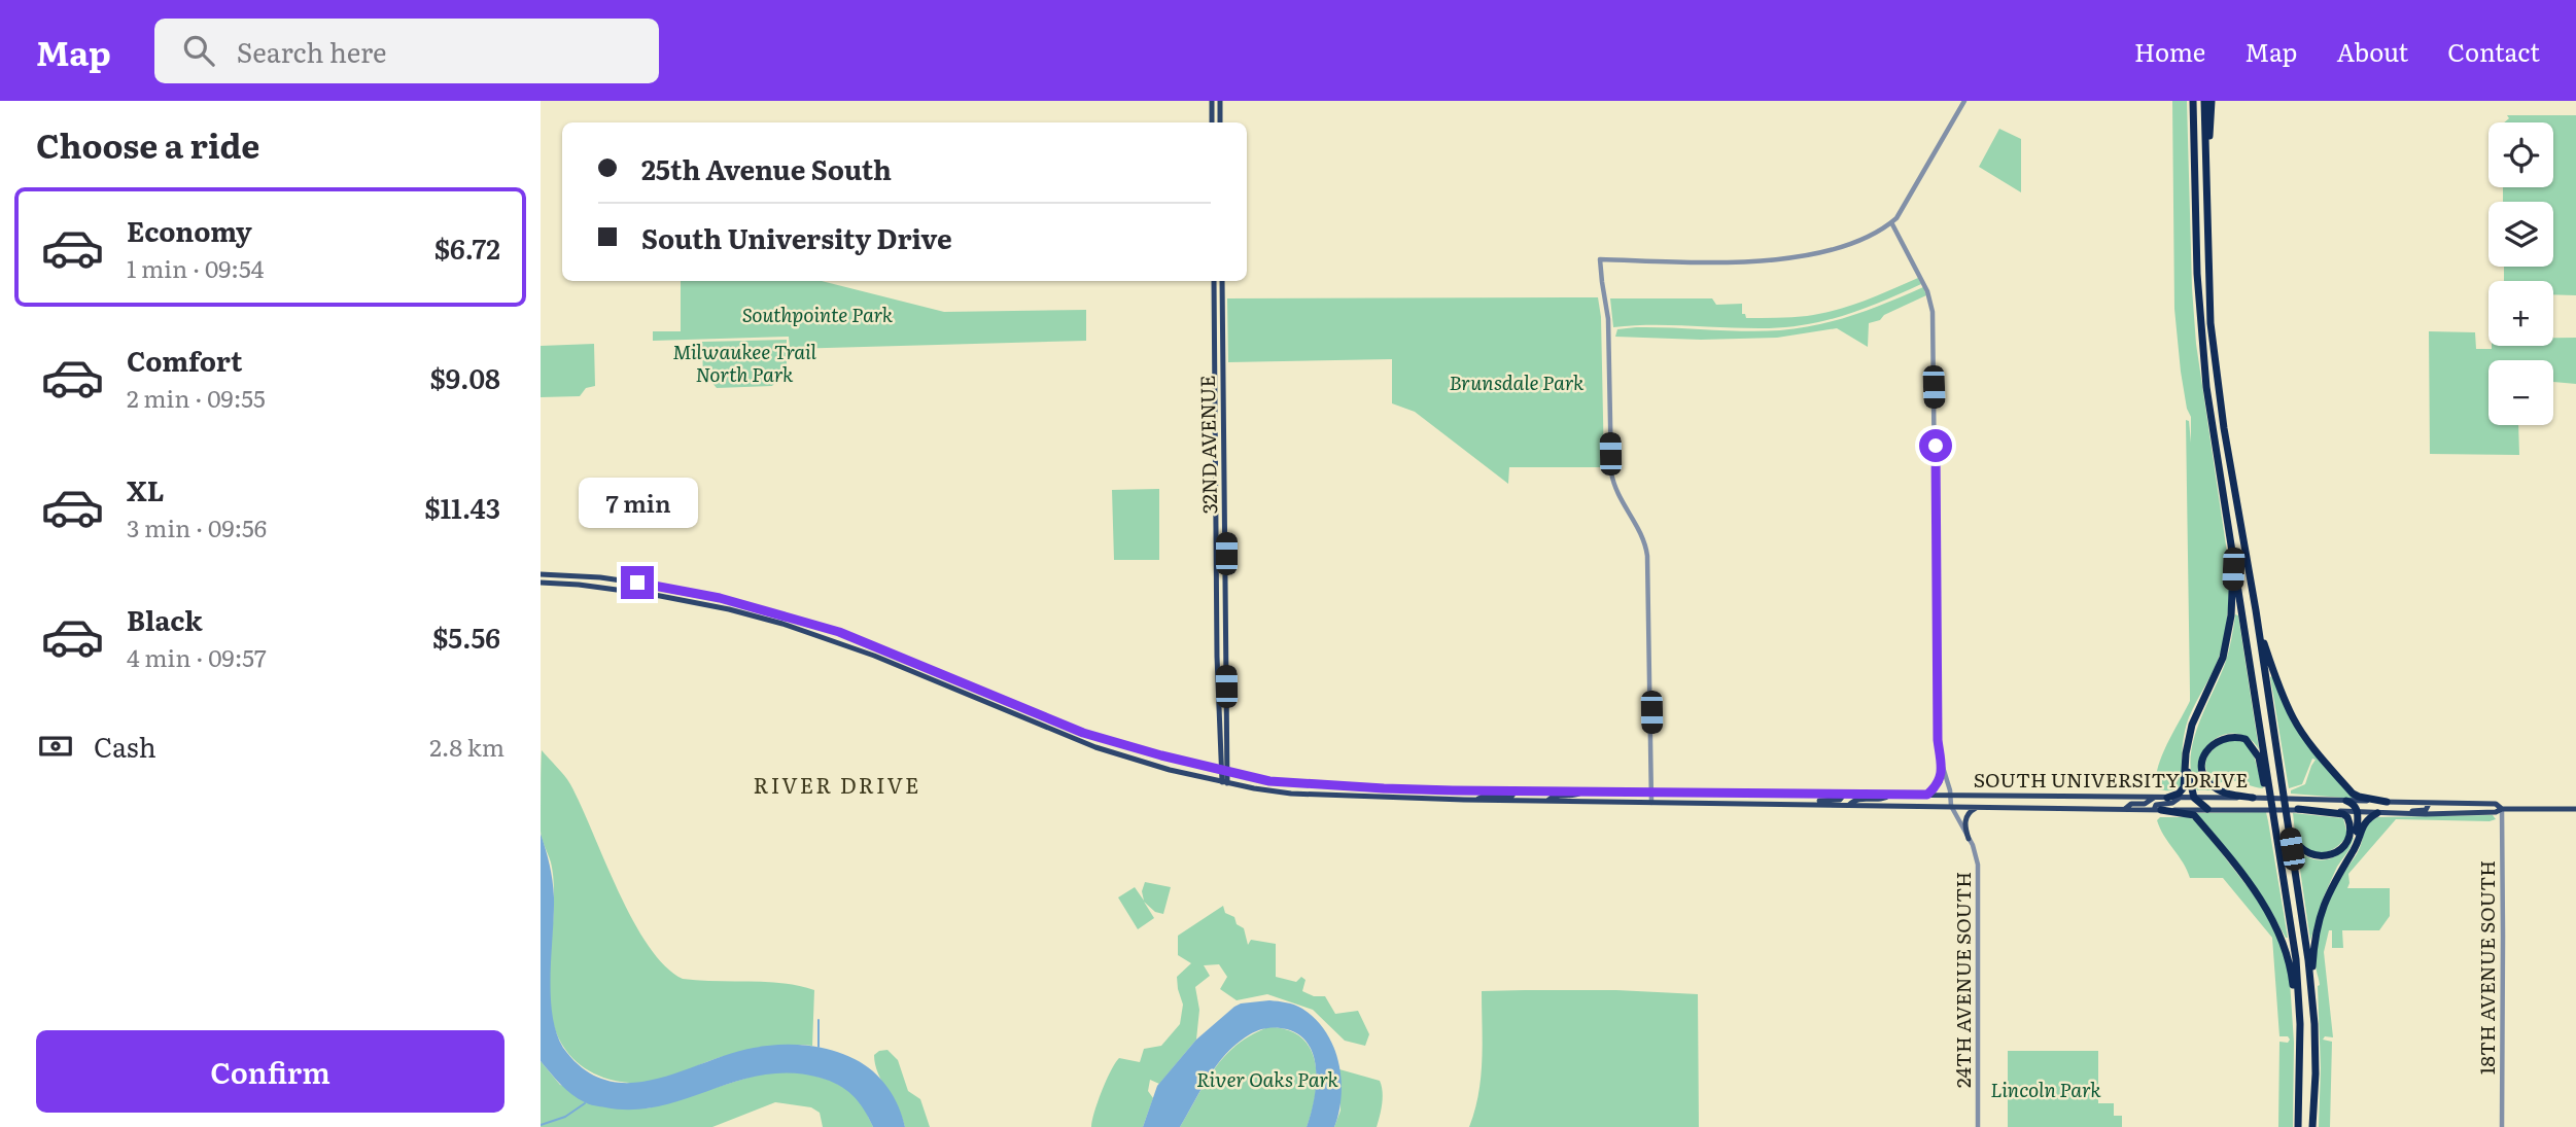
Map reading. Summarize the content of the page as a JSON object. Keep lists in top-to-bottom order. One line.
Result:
{"streets":{"main road":["32ND AVENUE","SOUTH UNIVERSITY DRIVE"],"street":["18TH AVENUE SOUTH","24TH AVENUE SOUTH"]},"crossings":[["32ND AVENUE","SOUTH UNIVERSITY DRIVE"],["SOUTH UNIVERSITY DRIVE","18TH AVENUE SOUTH"],["SOUTH UNIVERSITY DRIVE","24TH AVENUE SOUTH"]],"districts":["RIVER DRIVE"],"parks":["Southpointe Park","Milwaukee Trail North Park","Brunsdale Park","River Oaks Park","Lincoln Park"],"page":{"header":"Map","search":"Search here","nav":["Home","Map","About","Contact"],"heading":"Choose a ride","map_buttons":["+","−"],"banner":["25th Avenue South","South University Drive"],"list":[{"name":"Economy","note":"1 min · 09:54","value":"$6.72"},{"name":"Comfort","note":"2 min · 09:55","value":"$9.08"},{"name":"XL","note":"3 min · 09:56","value":"$11.43"},{"name":"Black","note":"4 min · 09:57","value":"$5.56"}],"bubble":"7 min","pay":["Cash","2.8 km"],"buttons":"Confirm"}}
